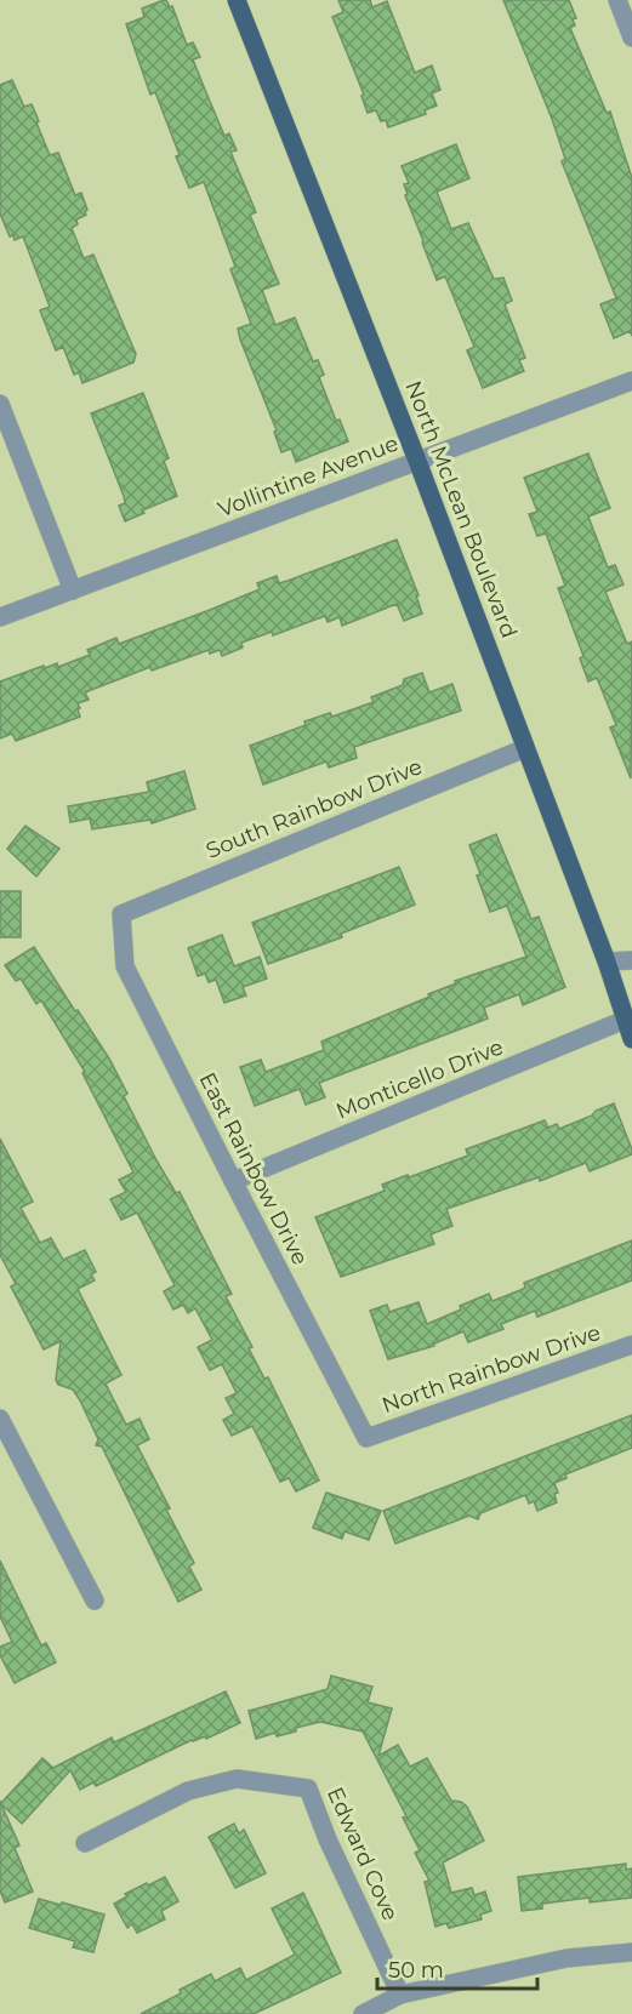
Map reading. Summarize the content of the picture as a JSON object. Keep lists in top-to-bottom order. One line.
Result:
{"streets":{"main road":["North McLean Boulevard"],"street":["Vollintine Avenue","South Rainbow Drive","Monticello Drive","East Rainbow Drive","North Rainbow Drive","Edward Cove"]},"crossings":[["Vollintine Avenue","North McLean Boulevard"],["North McLean Boulevard","South Rainbow Drive"],["North McLean Boulevard","Monticello Drive"],["South Rainbow Drive","East Rainbow Drive"],["Monticello Drive","East Rainbow Drive"],["East Rainbow Drive","North Rainbow Drive"]],"scale_bar":"50 m"}
